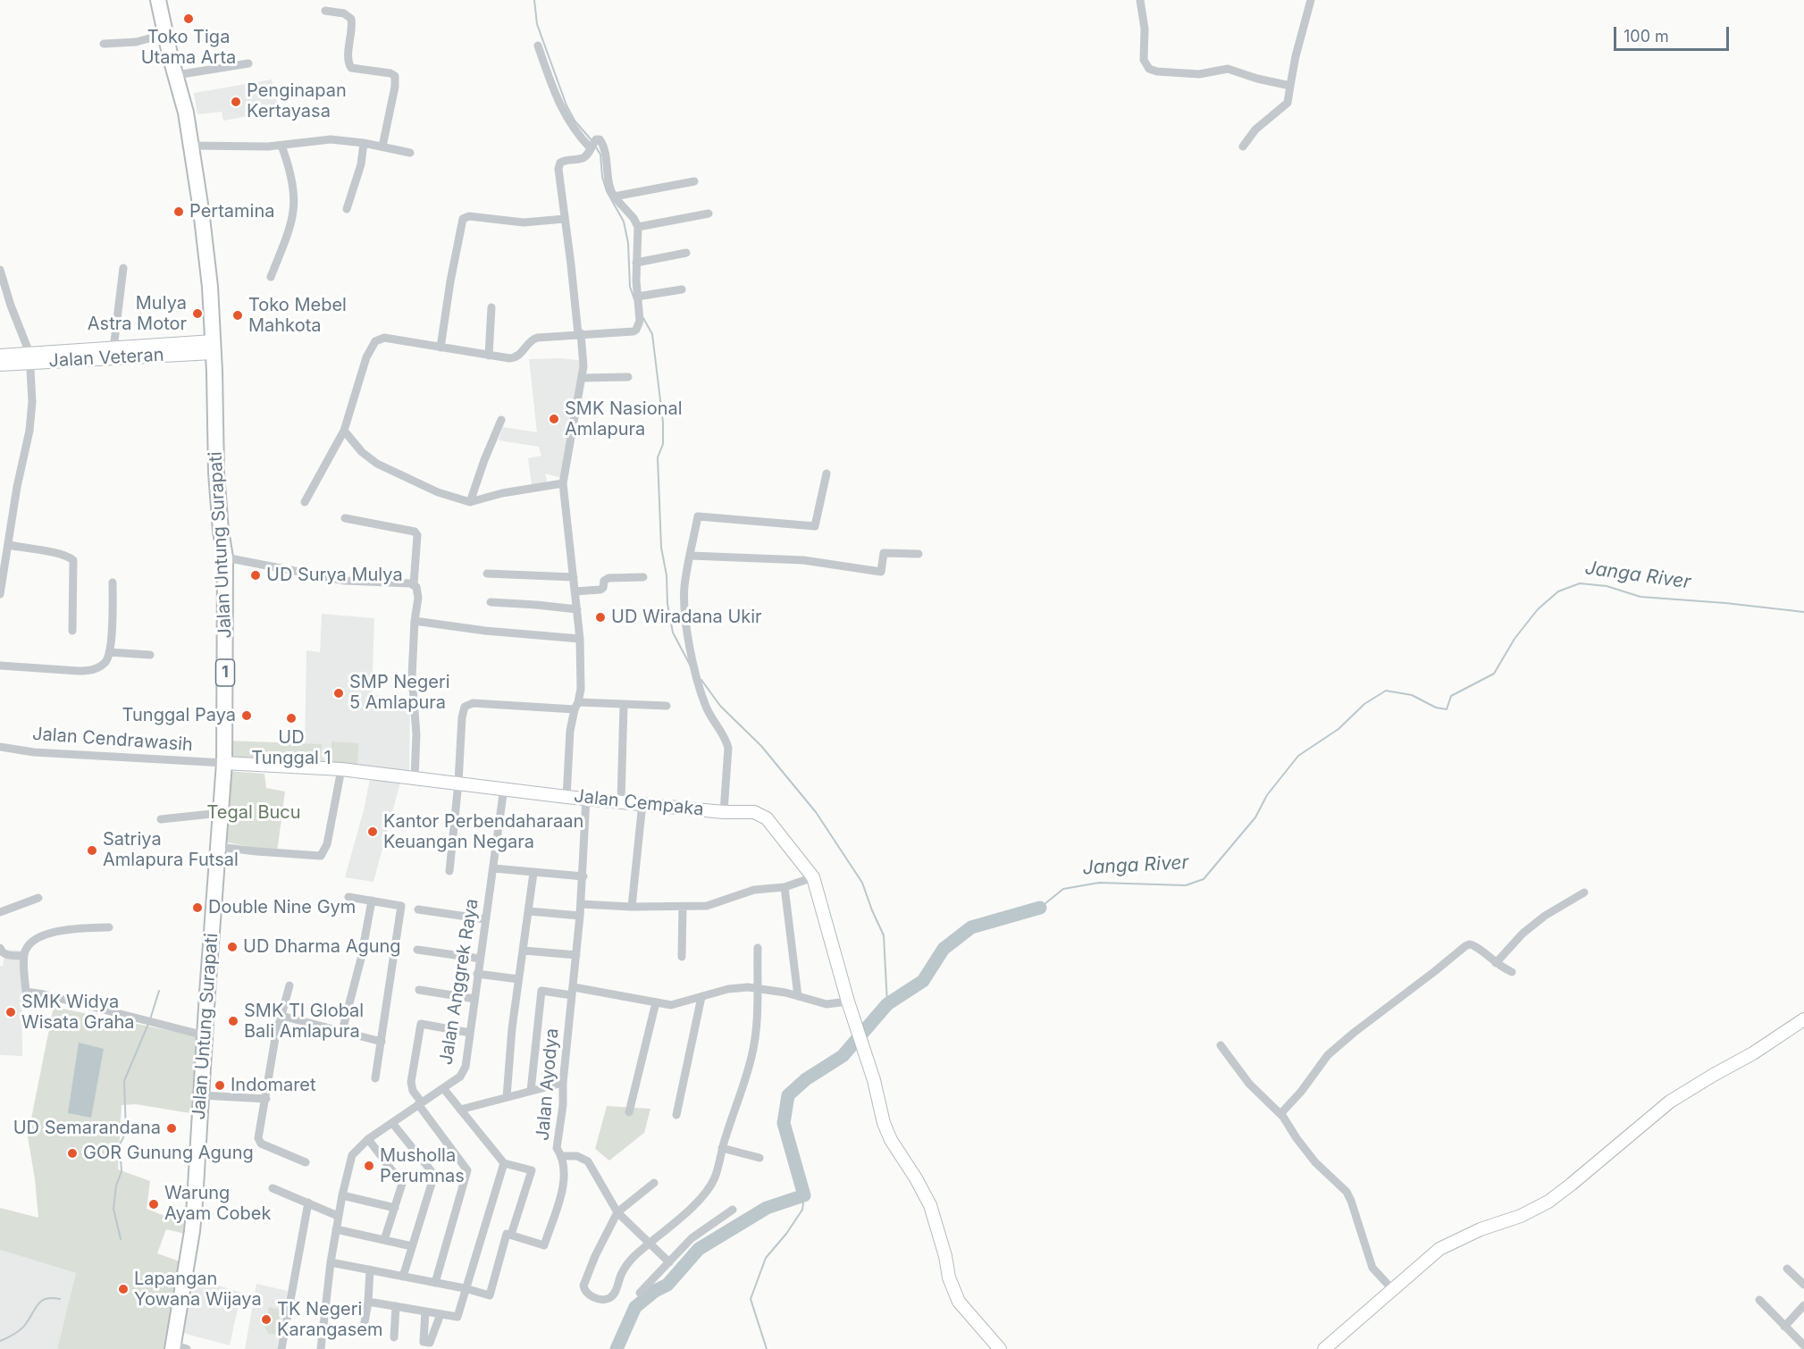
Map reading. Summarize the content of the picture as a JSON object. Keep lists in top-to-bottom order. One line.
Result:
{"streets":{"highway":["Jalan Untung Surapati","1"],"street":["Jalan Veteran","Jalan Cendrawasih","Jalan Cempaka","Jalan Anggrek Raya","Jalan Ayodya"]},"crossings":[["Jalan Veteran","Jalan Untung Surapati"],["Jalan Untung Surapati","Jalan Cendrawasih"],["Jalan Untung Surapati","Jalan Cempaka"],["Jalan Cendrawasih","Jalan Cempaka"],["Jalan Cempaka","Jalan Anggrek Raya"],["Jalan Cempaka","Jalan Ayodya"]],"water":["Janga River"],"parks":["Tegal Bucu"],"places":["Toko Tiga Utama Arta","Penginapan Kertayasa","Pertamina","Mulya Astra Motor","Toko Mebel Mahkota","SMK Nasional Amlapura","UD Surya Mulya","UD Wiradana Ukir","SMP Negeri 5 Amlapura","Tunggal Paya","UD Tunggal 1","Kantor Perbendaharaan Keuangan Negara","Satriya Amlapura Futsal","Double Nine Gym","UD Dharma Agung","SMK Widya Wisata Graha","SMK TI Global Bali Amlapura","Indomaret","UD Semarandana","GOR Gunung Agung","Musholla Perumnas","Warung Ayam Cobek","Lapangan Yowana Wijaya","TK Negeri Karangasem"],"scale_bar":"100 m"}
